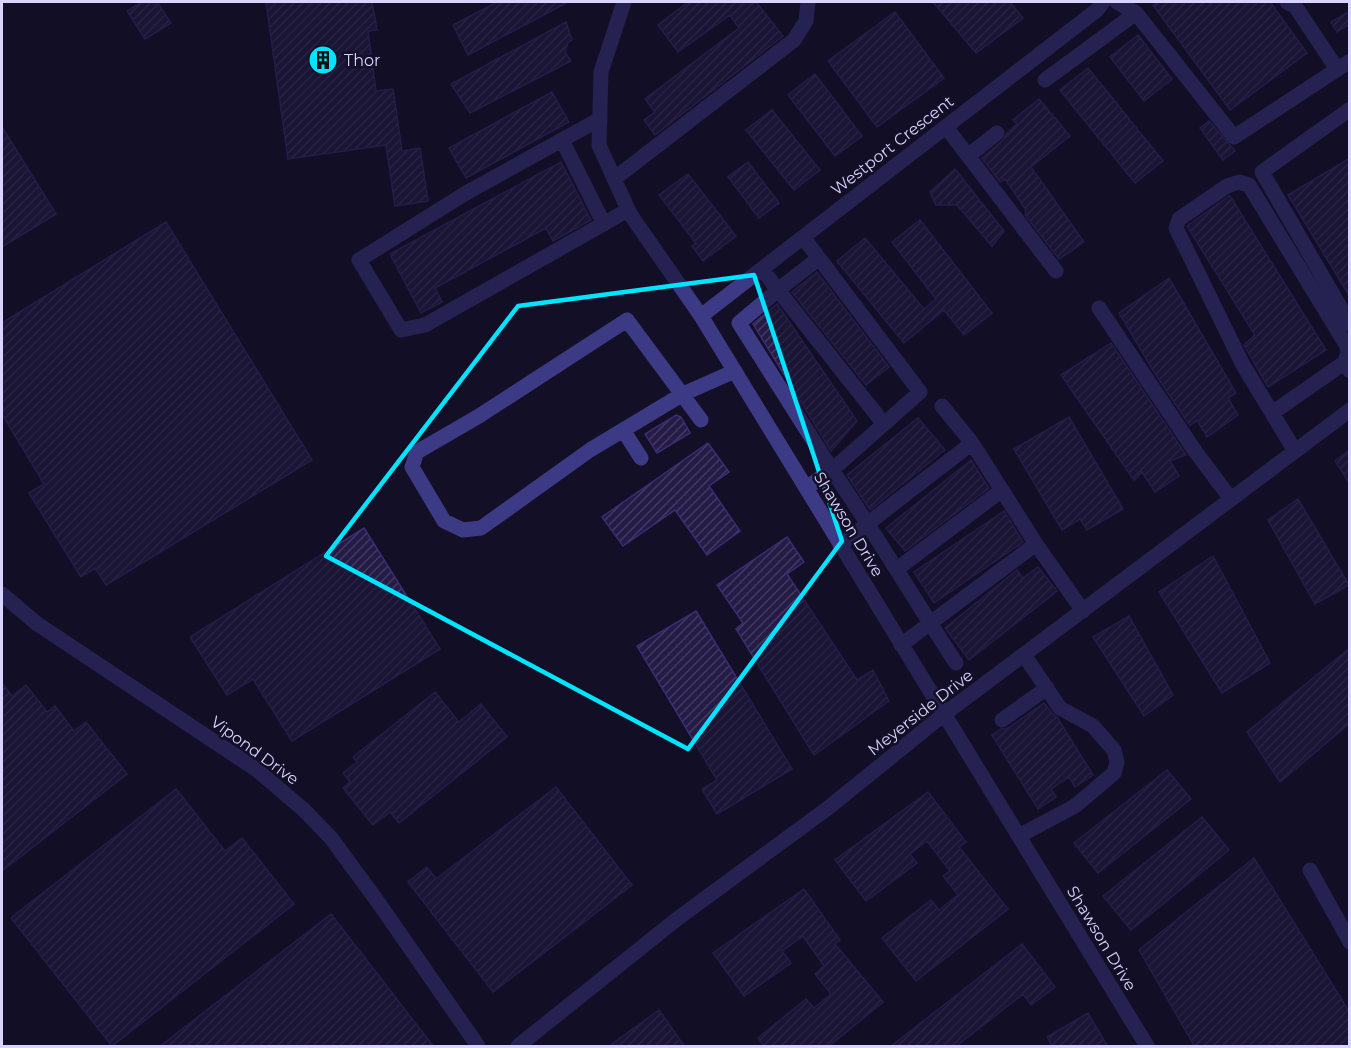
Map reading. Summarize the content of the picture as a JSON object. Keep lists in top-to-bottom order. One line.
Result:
{"streets":{"street":["Westport Crescent","Shawson Drive","Meyerside Drive","Vipond Drive"]},"crossings":[["Westport Crescent","Shawson Drive"],["Shawson Drive","Meyerside Drive"]],"places":{"building":["Thor"]}}
